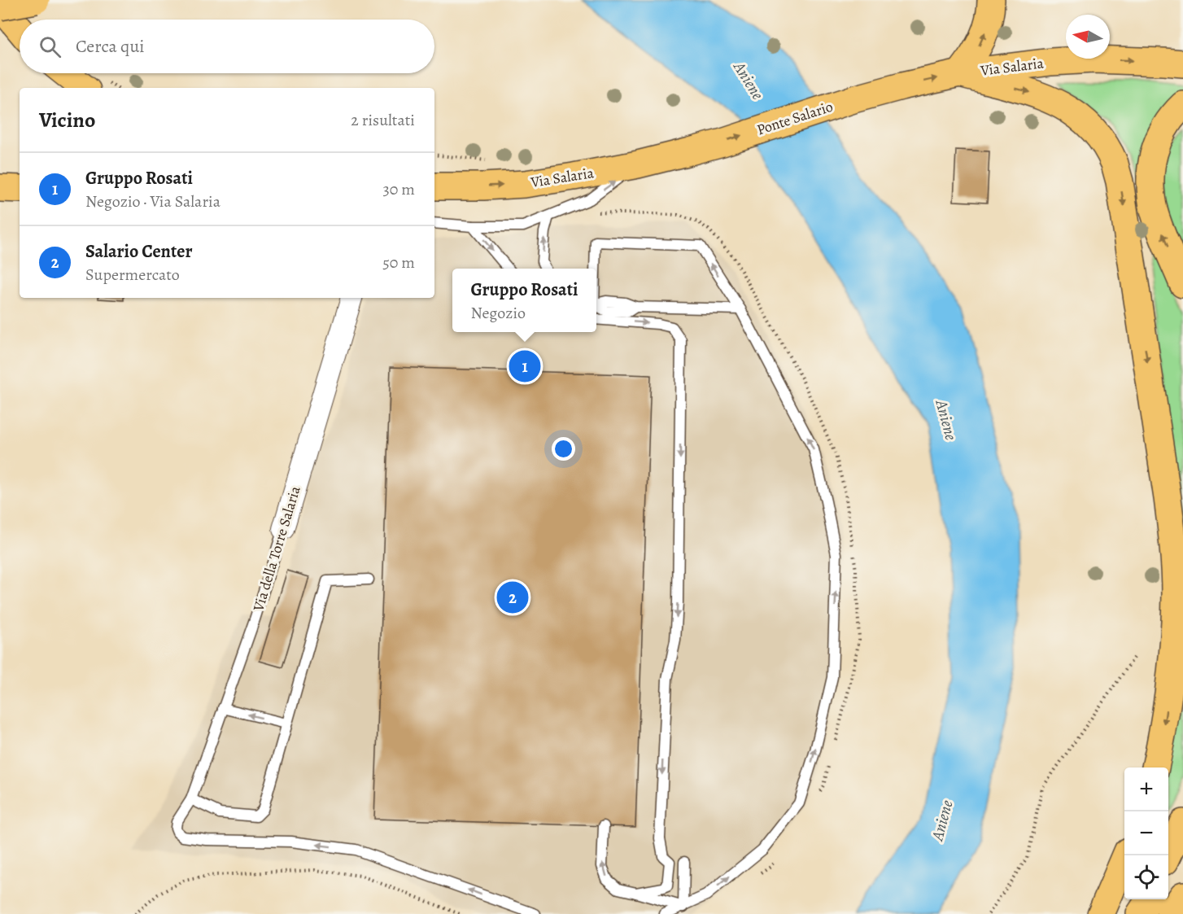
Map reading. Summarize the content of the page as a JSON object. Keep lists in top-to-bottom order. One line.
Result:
{"streets":{"main road":["Via Salaria","Ponte Salario"],"street":["Via della Torre Salaria"]},"crossings":[["Via Salaria","Ponte Salario"]],"one_way":["Via Salaria","Ponte Salario","Via della Torre Salaria"],"water":["Aniene"],"north":"left","page":{"search":"Cerca qui","heading":["Vicino","2 risultati"],"list":[{"mark":"1","name":"Gruppo Rosati","note":"Negozio · Via Salaria","value":"30 m"},{"mark":"2","name":"Salario Center","note":"Supermercato","value":"50 m"}],"popup":["Gruppo Rosati","Negozio"],"pins":["1","2"],"map_buttons":["+","−"]}}
